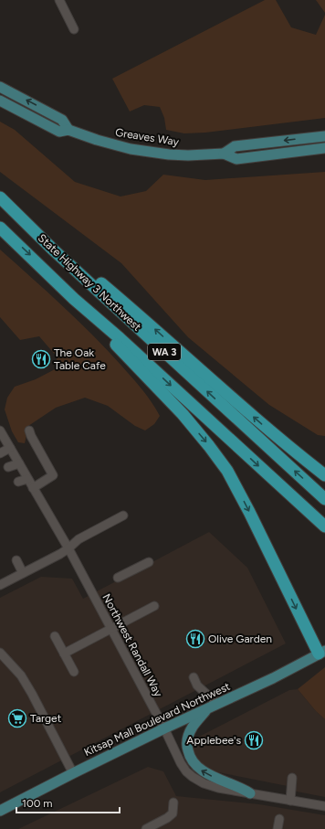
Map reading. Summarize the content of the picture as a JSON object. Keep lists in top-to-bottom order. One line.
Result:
{"streets":{"highway":["State Highway 3 Northwest","WA 3"],"main road":["Greaves Way","Kitsap Mall Boulevard Northwest"],"street":["Northwest Randall Way"]},"crossings":[["Northwest Randall Way","Kitsap Mall Boulevard Northwest"]],"places":{"restaurant":["The Oak Table Cafe","Olive Garden","Applebee's"],"supermarket":["Target"]},"scale_bar":"100 m"}
